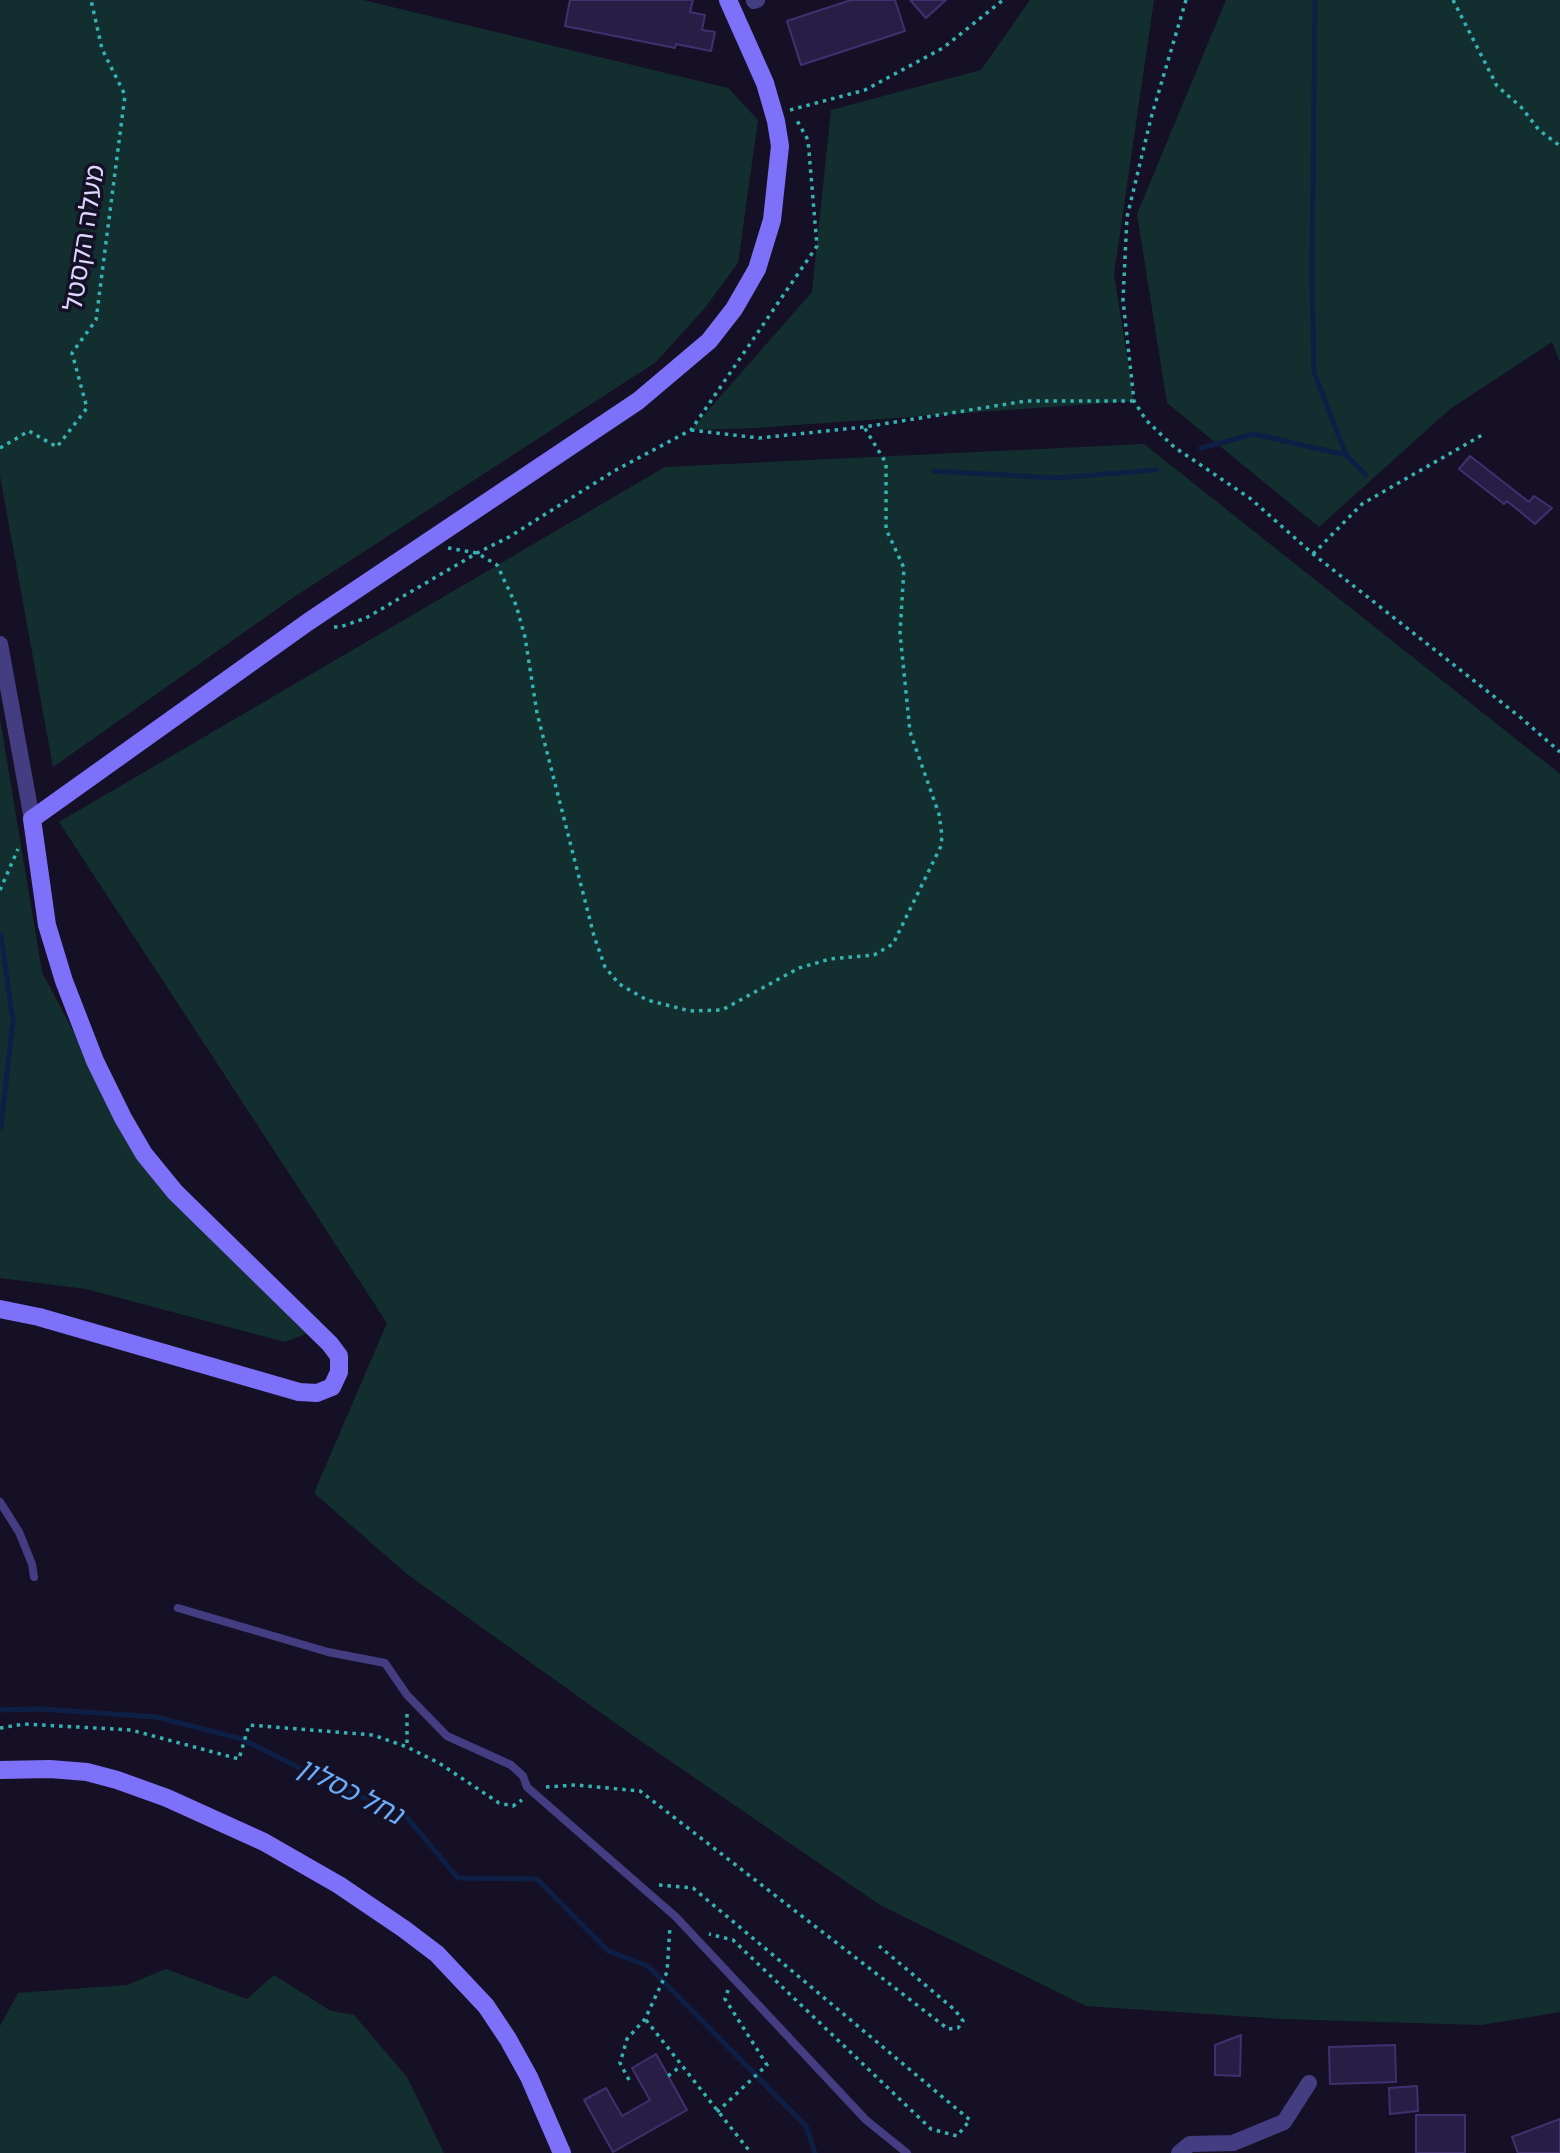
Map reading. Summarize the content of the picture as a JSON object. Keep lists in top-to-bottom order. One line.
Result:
{"streets":{"path":["מעלה הקסטל"]},"water":["נחל כסלון"]}
